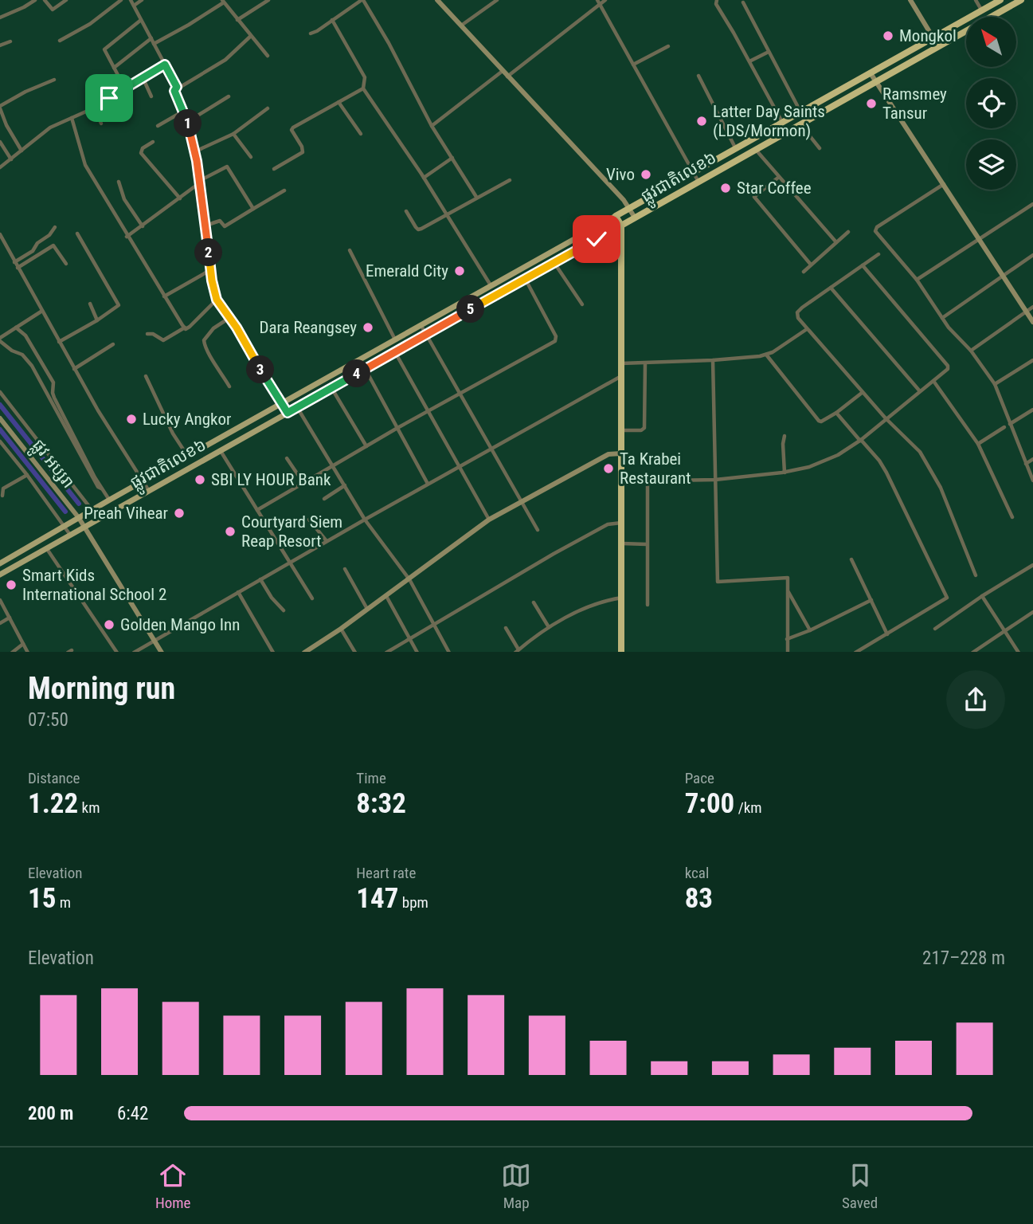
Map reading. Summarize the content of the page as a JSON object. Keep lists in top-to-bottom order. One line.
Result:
{"streets":{"highway":["ផ្លូវជាតិលេខ៦"],"street":["ផ្លូវ អប្សរា"]},"crossings":[["ផ្លូវជាតិលេខ៦","ផ្លូវ អប្សរា"]],"places":["Mongkol","Ramsmey Tansur","Latter Day Saints (LDS/Mormon)","Vivo","Star Coffee","Emerald City","Dara Reangsey","Lucky Angkor","Ta Krabei Restaurant","SBI LY HOUR Bank","Preah Vihear","Courtyard Siem Reap Resort","Smart Kids International School 2","Golden Mango Inn"],"north":"top left","page":{"pins":["1","2","5","3","4"],"heading":["Morning run","07:50"],"stats":[["Distance","1.22 km"],["Time","8:32"],["Pace","7:00 /km"],["Elevation","15 m"],["Heart rate","147 bpm"],["kcal","83"]],"chart":["Elevation","217–228 m"],"list":[{"name":"200 m","note":"6:42"}],"tabs":["Home","Map","Saved"]}}
